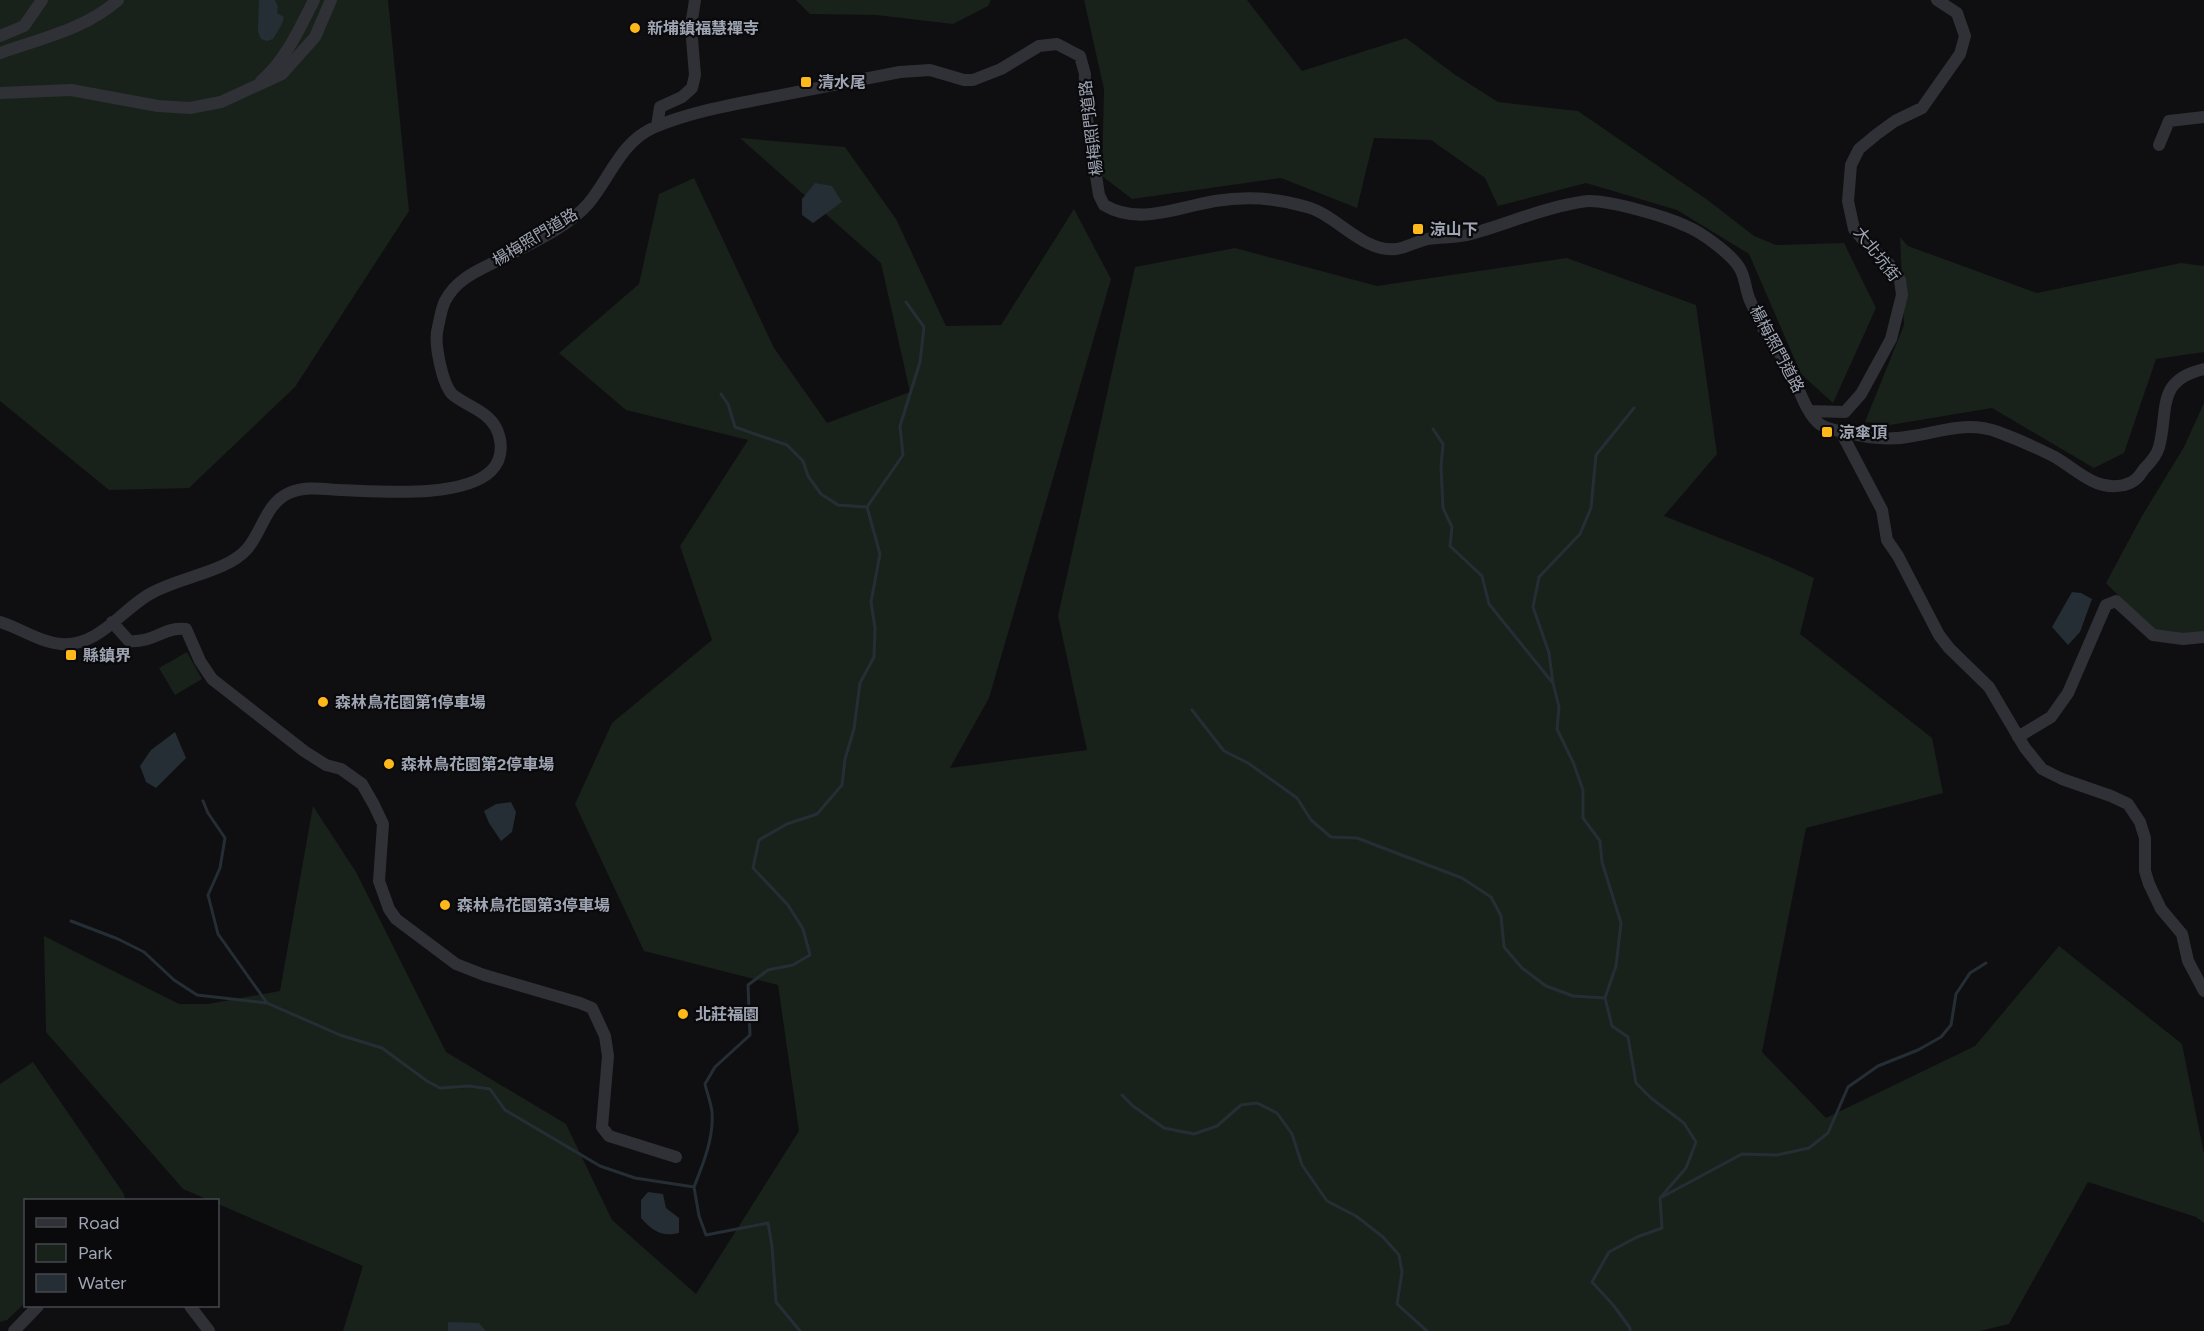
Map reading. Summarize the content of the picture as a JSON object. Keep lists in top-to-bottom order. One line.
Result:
{"streets":{"street":["楊梅照門道路","大北坑街"]},"crossings":[["楊梅照門道路","大北坑街"]],"places":{"other":["新埔鎮福慧禪寺","森林鳥花園第1停車場","森林鳥花園第2停車場","森林鳥花園第3停車場","北莊福園"],"transit":["清水尾","涼山下","涼傘頂","縣鎮界"]},"legend":["Road","Park","Water"]}
